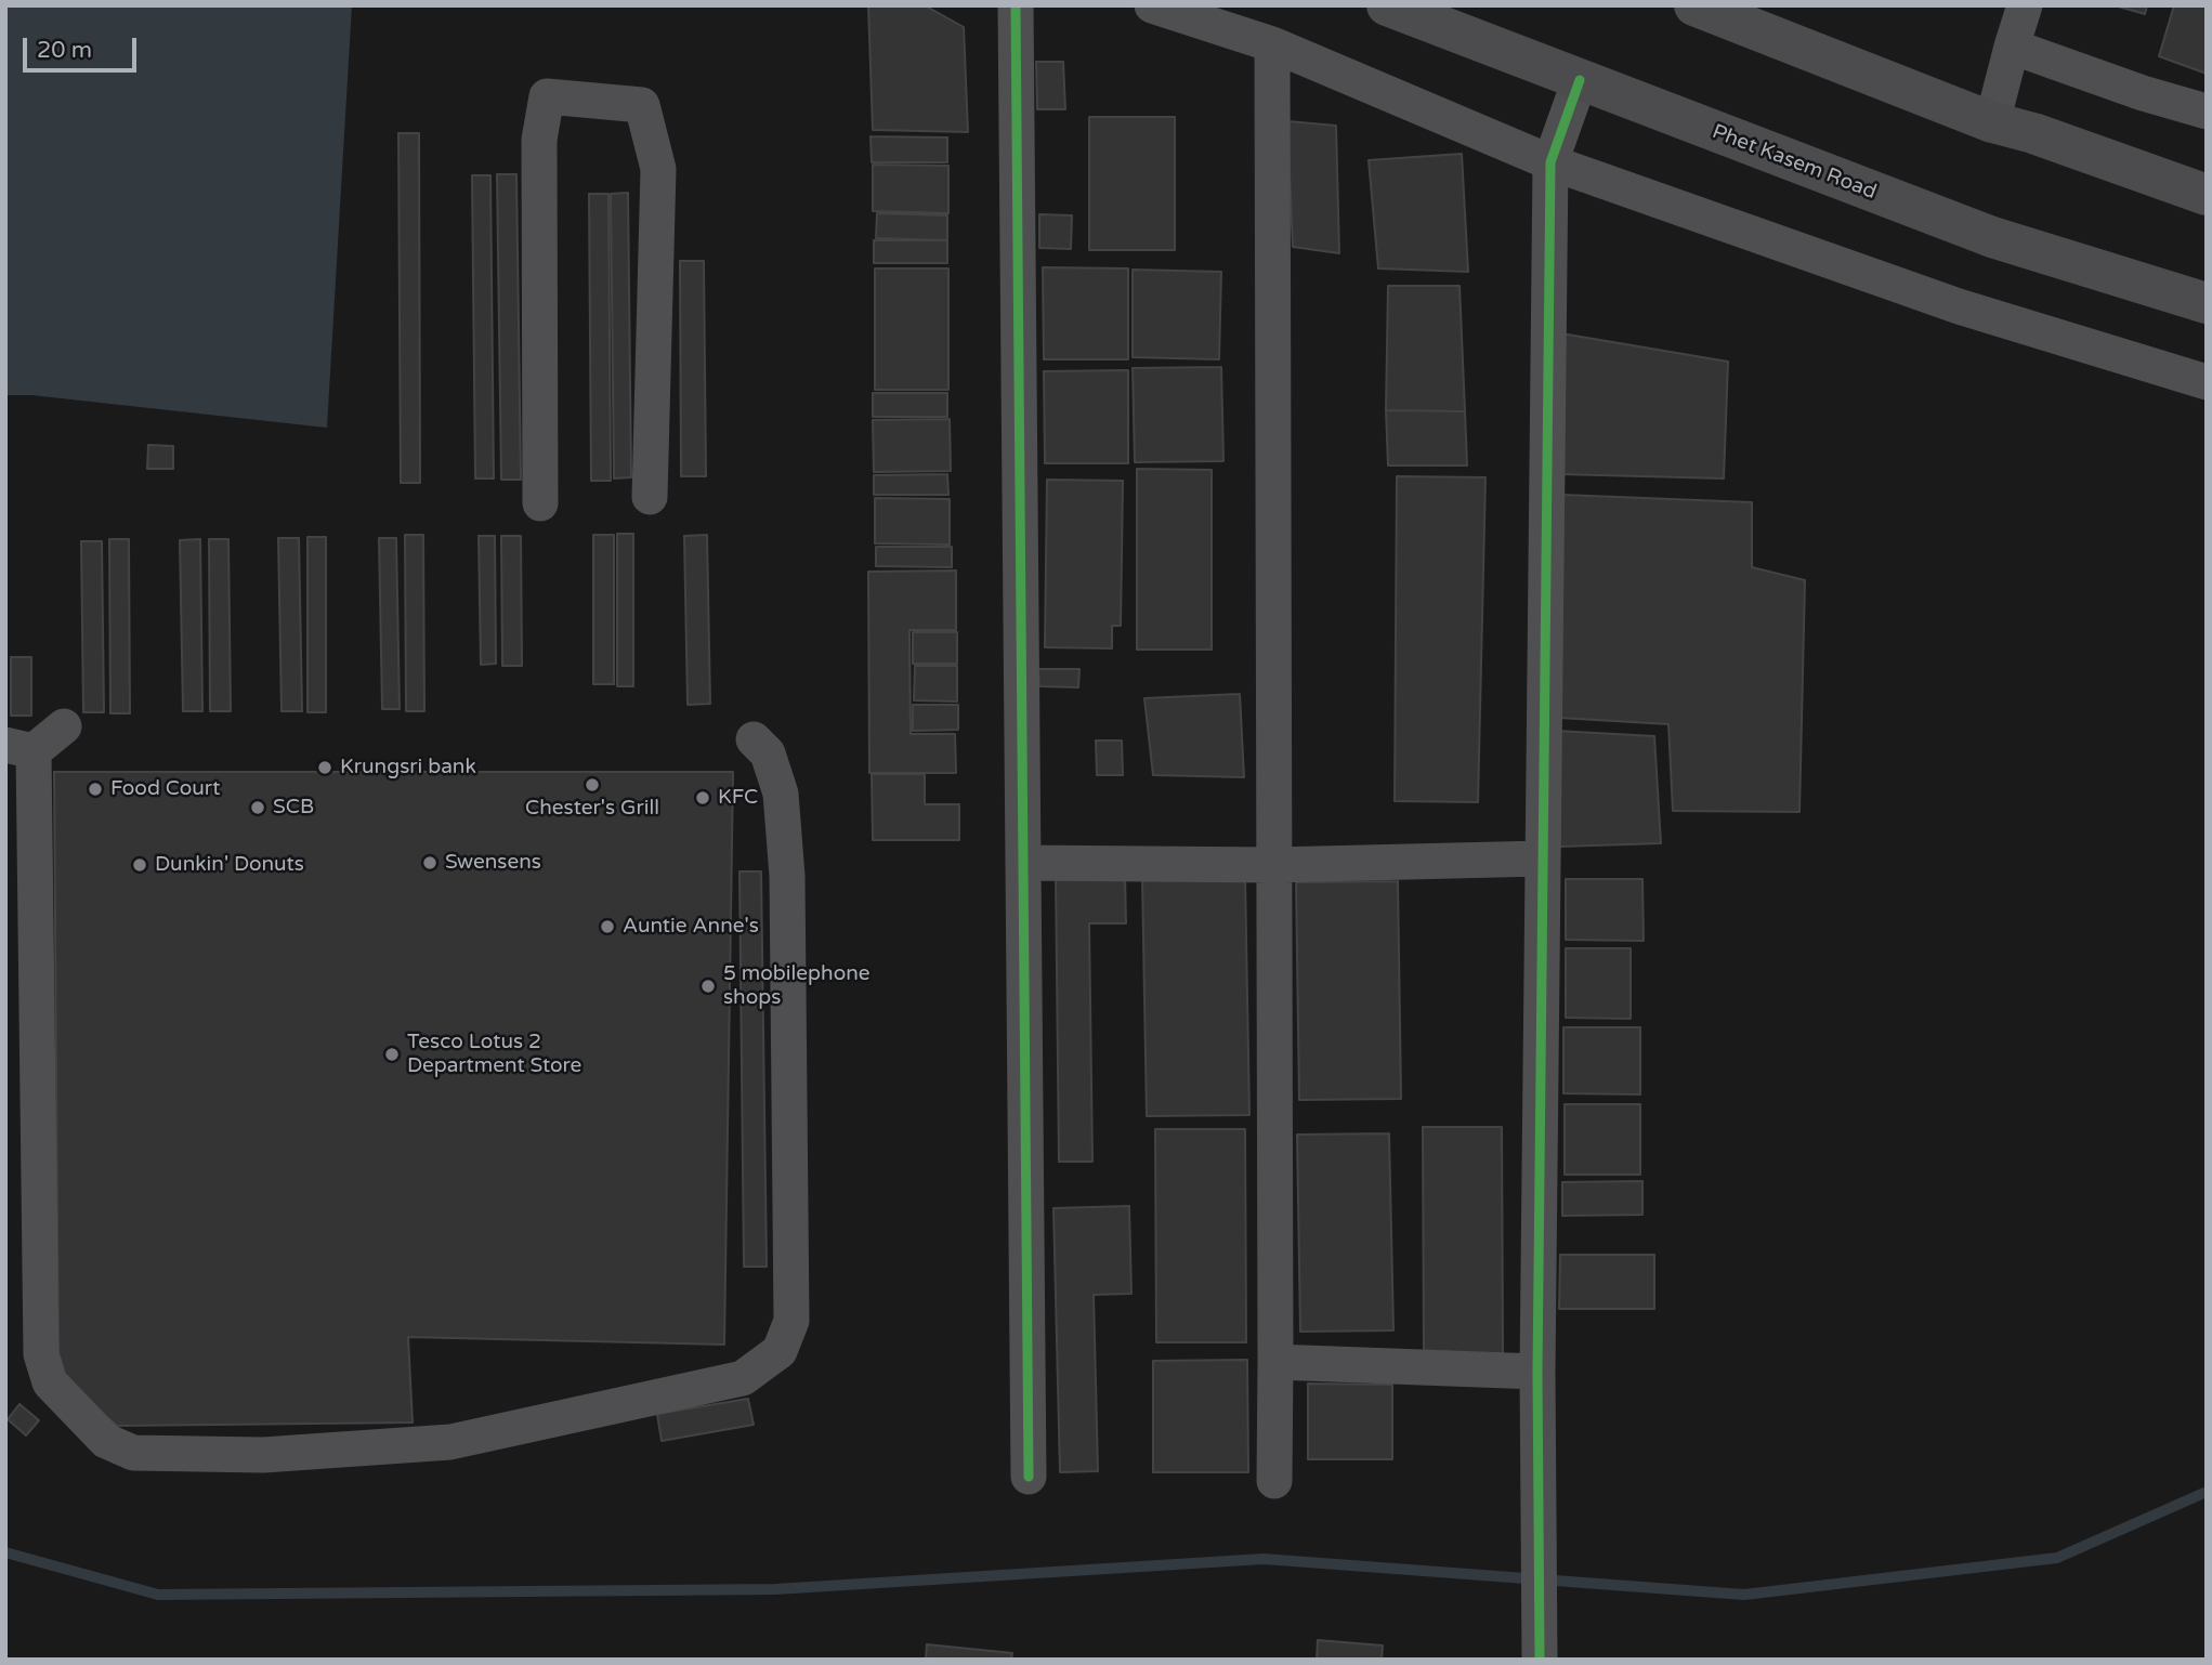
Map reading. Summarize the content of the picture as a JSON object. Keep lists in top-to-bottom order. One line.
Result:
{"streets":{"main road":["Phet Kasem Road"]},"places":["Krungsri bank","Chester's Grill","Food Court","KFC","SCB","Swensens","Dunkin' Donuts","Auntie Anne's","5 mobilephone shops","Tesco Lotus 2 Department Store"],"scale_bar":"20 m"}
